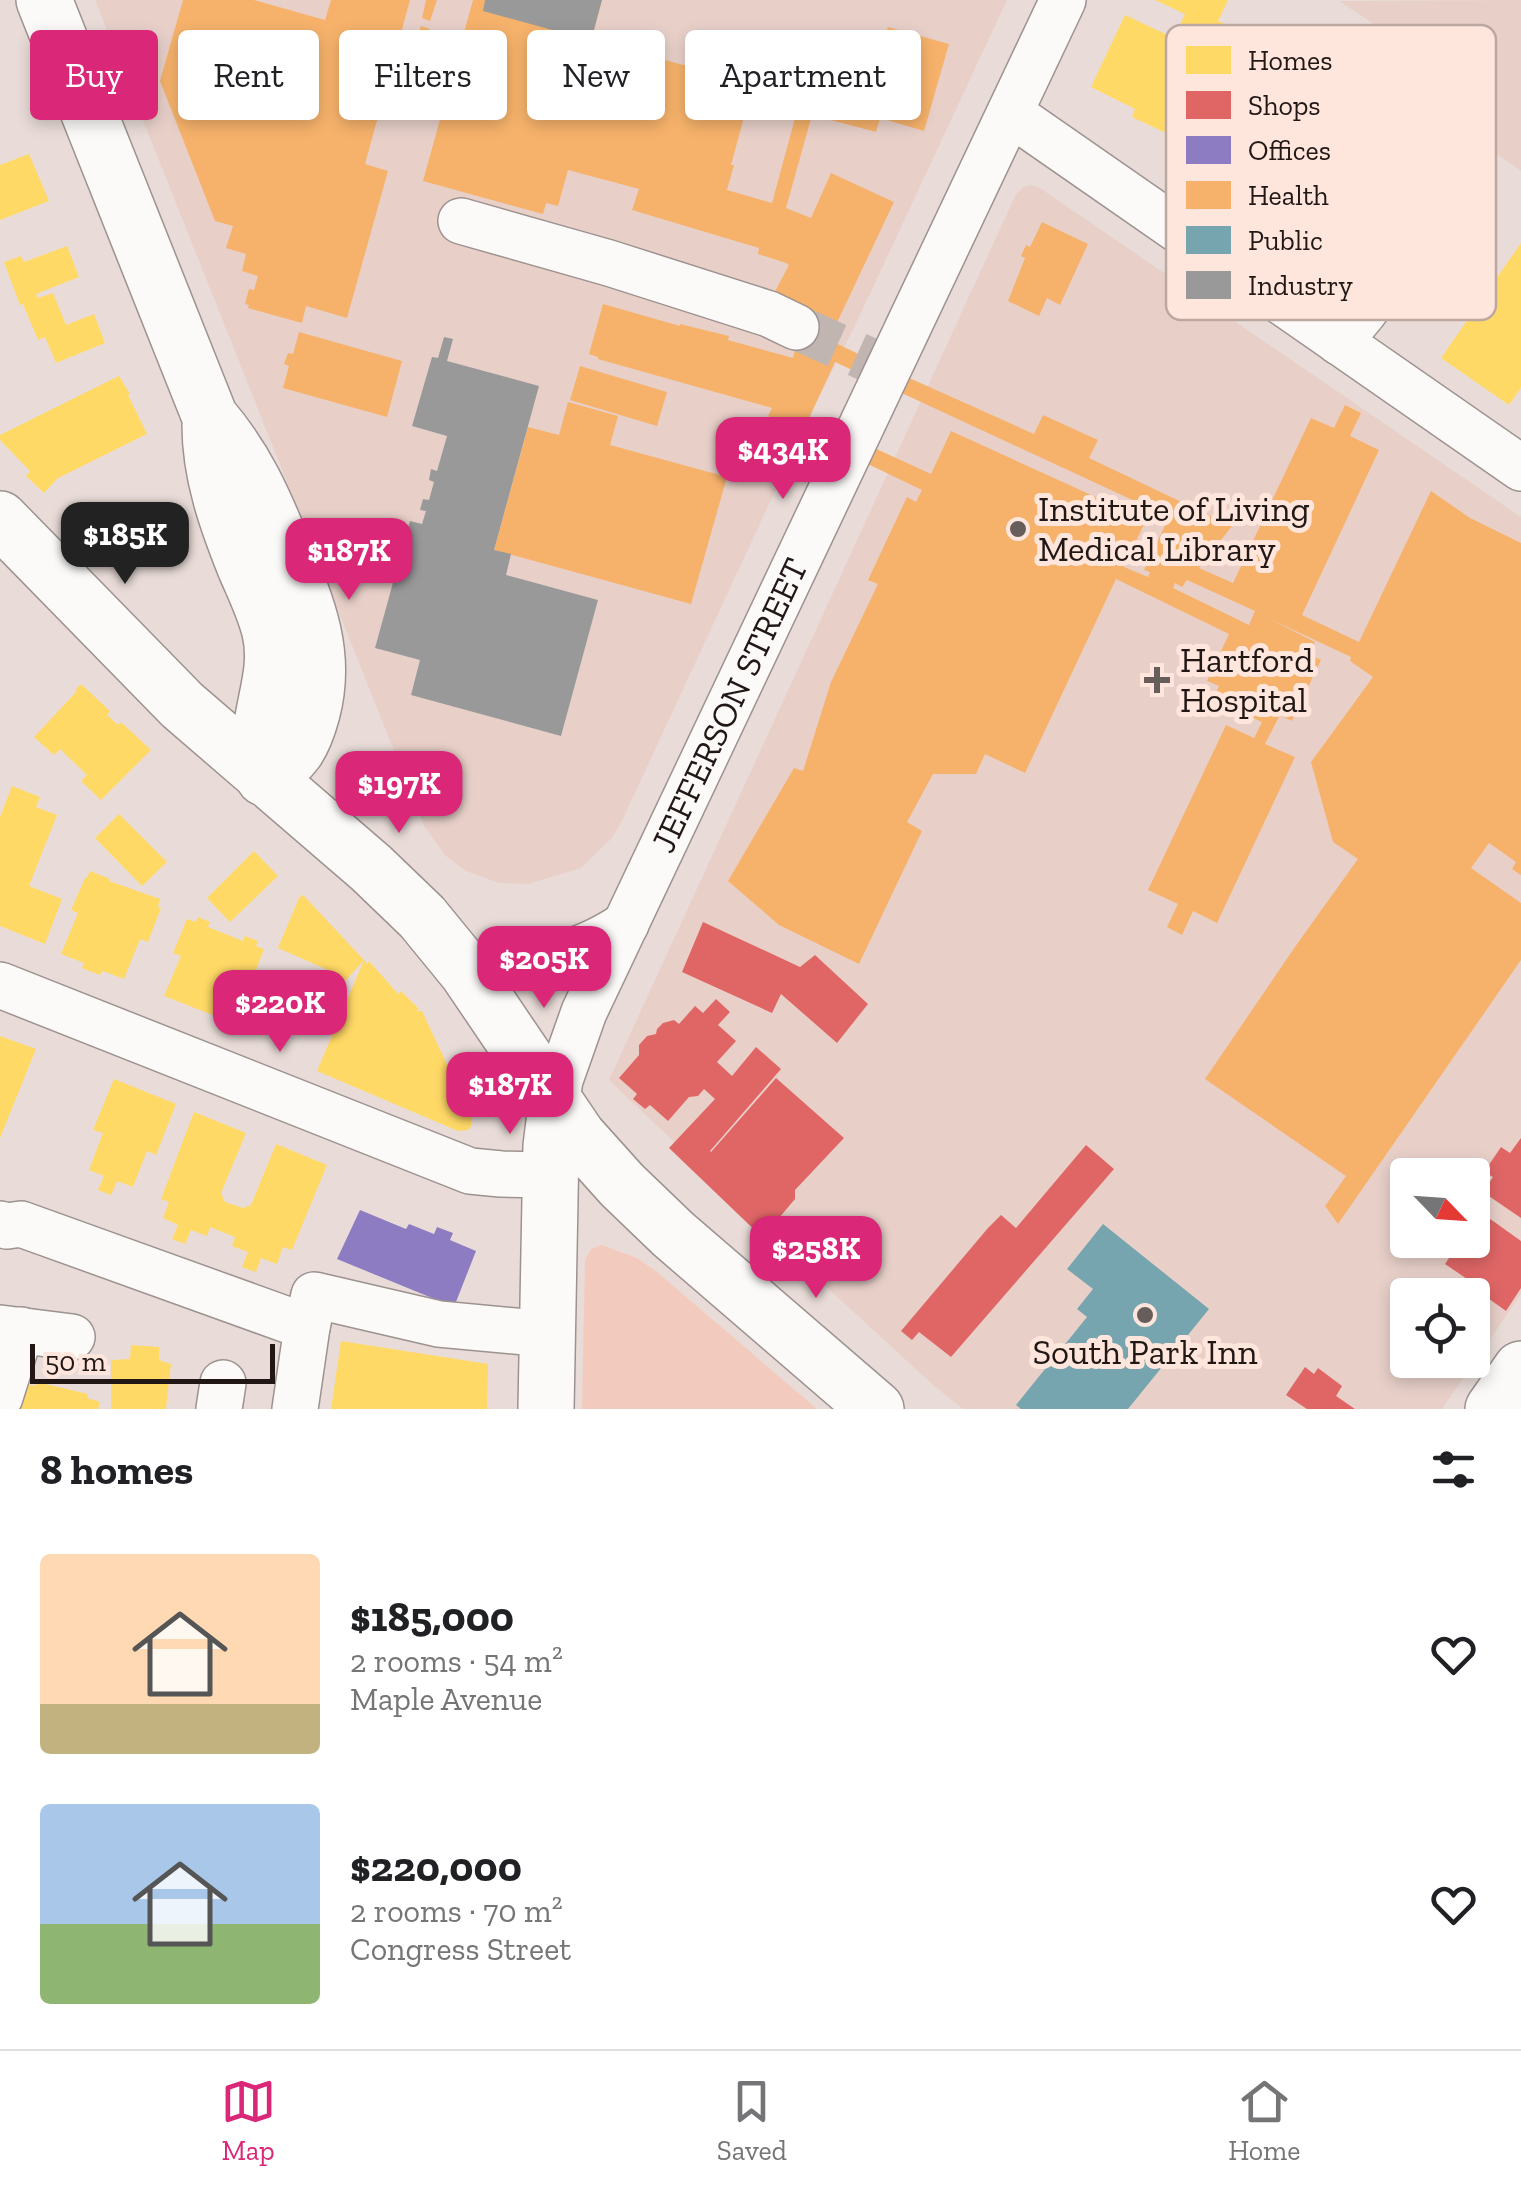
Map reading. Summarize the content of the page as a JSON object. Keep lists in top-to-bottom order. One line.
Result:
{"streets":{"street":["JEFFERSON STREET"]},"places":{"other":["Institute of Living Medical Library","South Park Inn"],"health":["Hartford Hospital"]},"legend":["Homes","Shops","Offices","Health","Public","Industry"],"scale_bar":"50 m","north":"bottom right","page":{"chip":["Buy","Rent","Filters","New","Apartment"],"price":["$434K","$185K","$187K","$197K","$205K","$220K","$187K","$258K"],"scale":"50 m","heading":"8 homes","list":[{"name":"$185,000","note":"2 rooms · 54 m² · Maple Avenue"},{"name":"$220,000","note":"2 rooms · 70 m² · Congress Street"}],"tabs":["Map","Saved","Home"]}}
